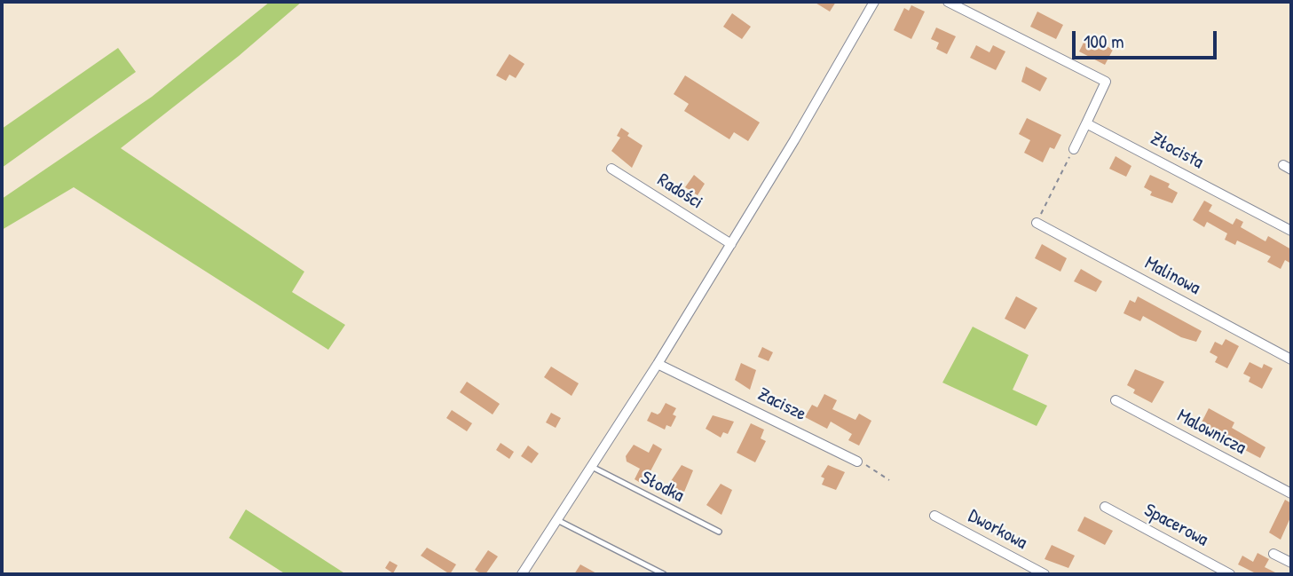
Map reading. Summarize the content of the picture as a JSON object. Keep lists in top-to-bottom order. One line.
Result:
{"streets":{"street":["Złocista","Radości","Malinowa","Zacisze","Malownicza","Spacerowa","Dworkowa"],"lane":["Słodka"]},"scale_bar":"100 m"}
